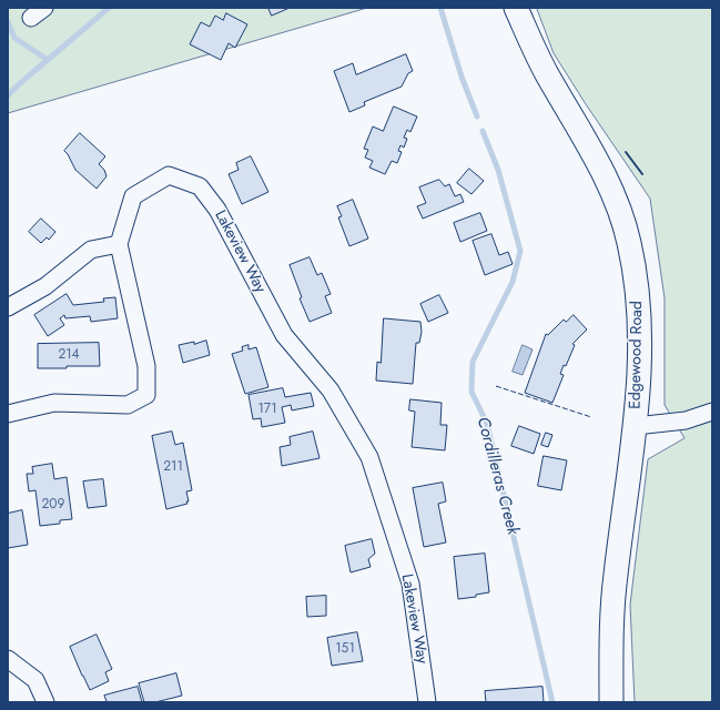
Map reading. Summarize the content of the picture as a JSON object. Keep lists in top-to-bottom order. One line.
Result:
{"streets":{"main road":["Edgewood Road"],"street":["Lakeview Way"]},"water":["Cordilleras Creek"],"house_numbers":["214","171","211","209","151"]}
